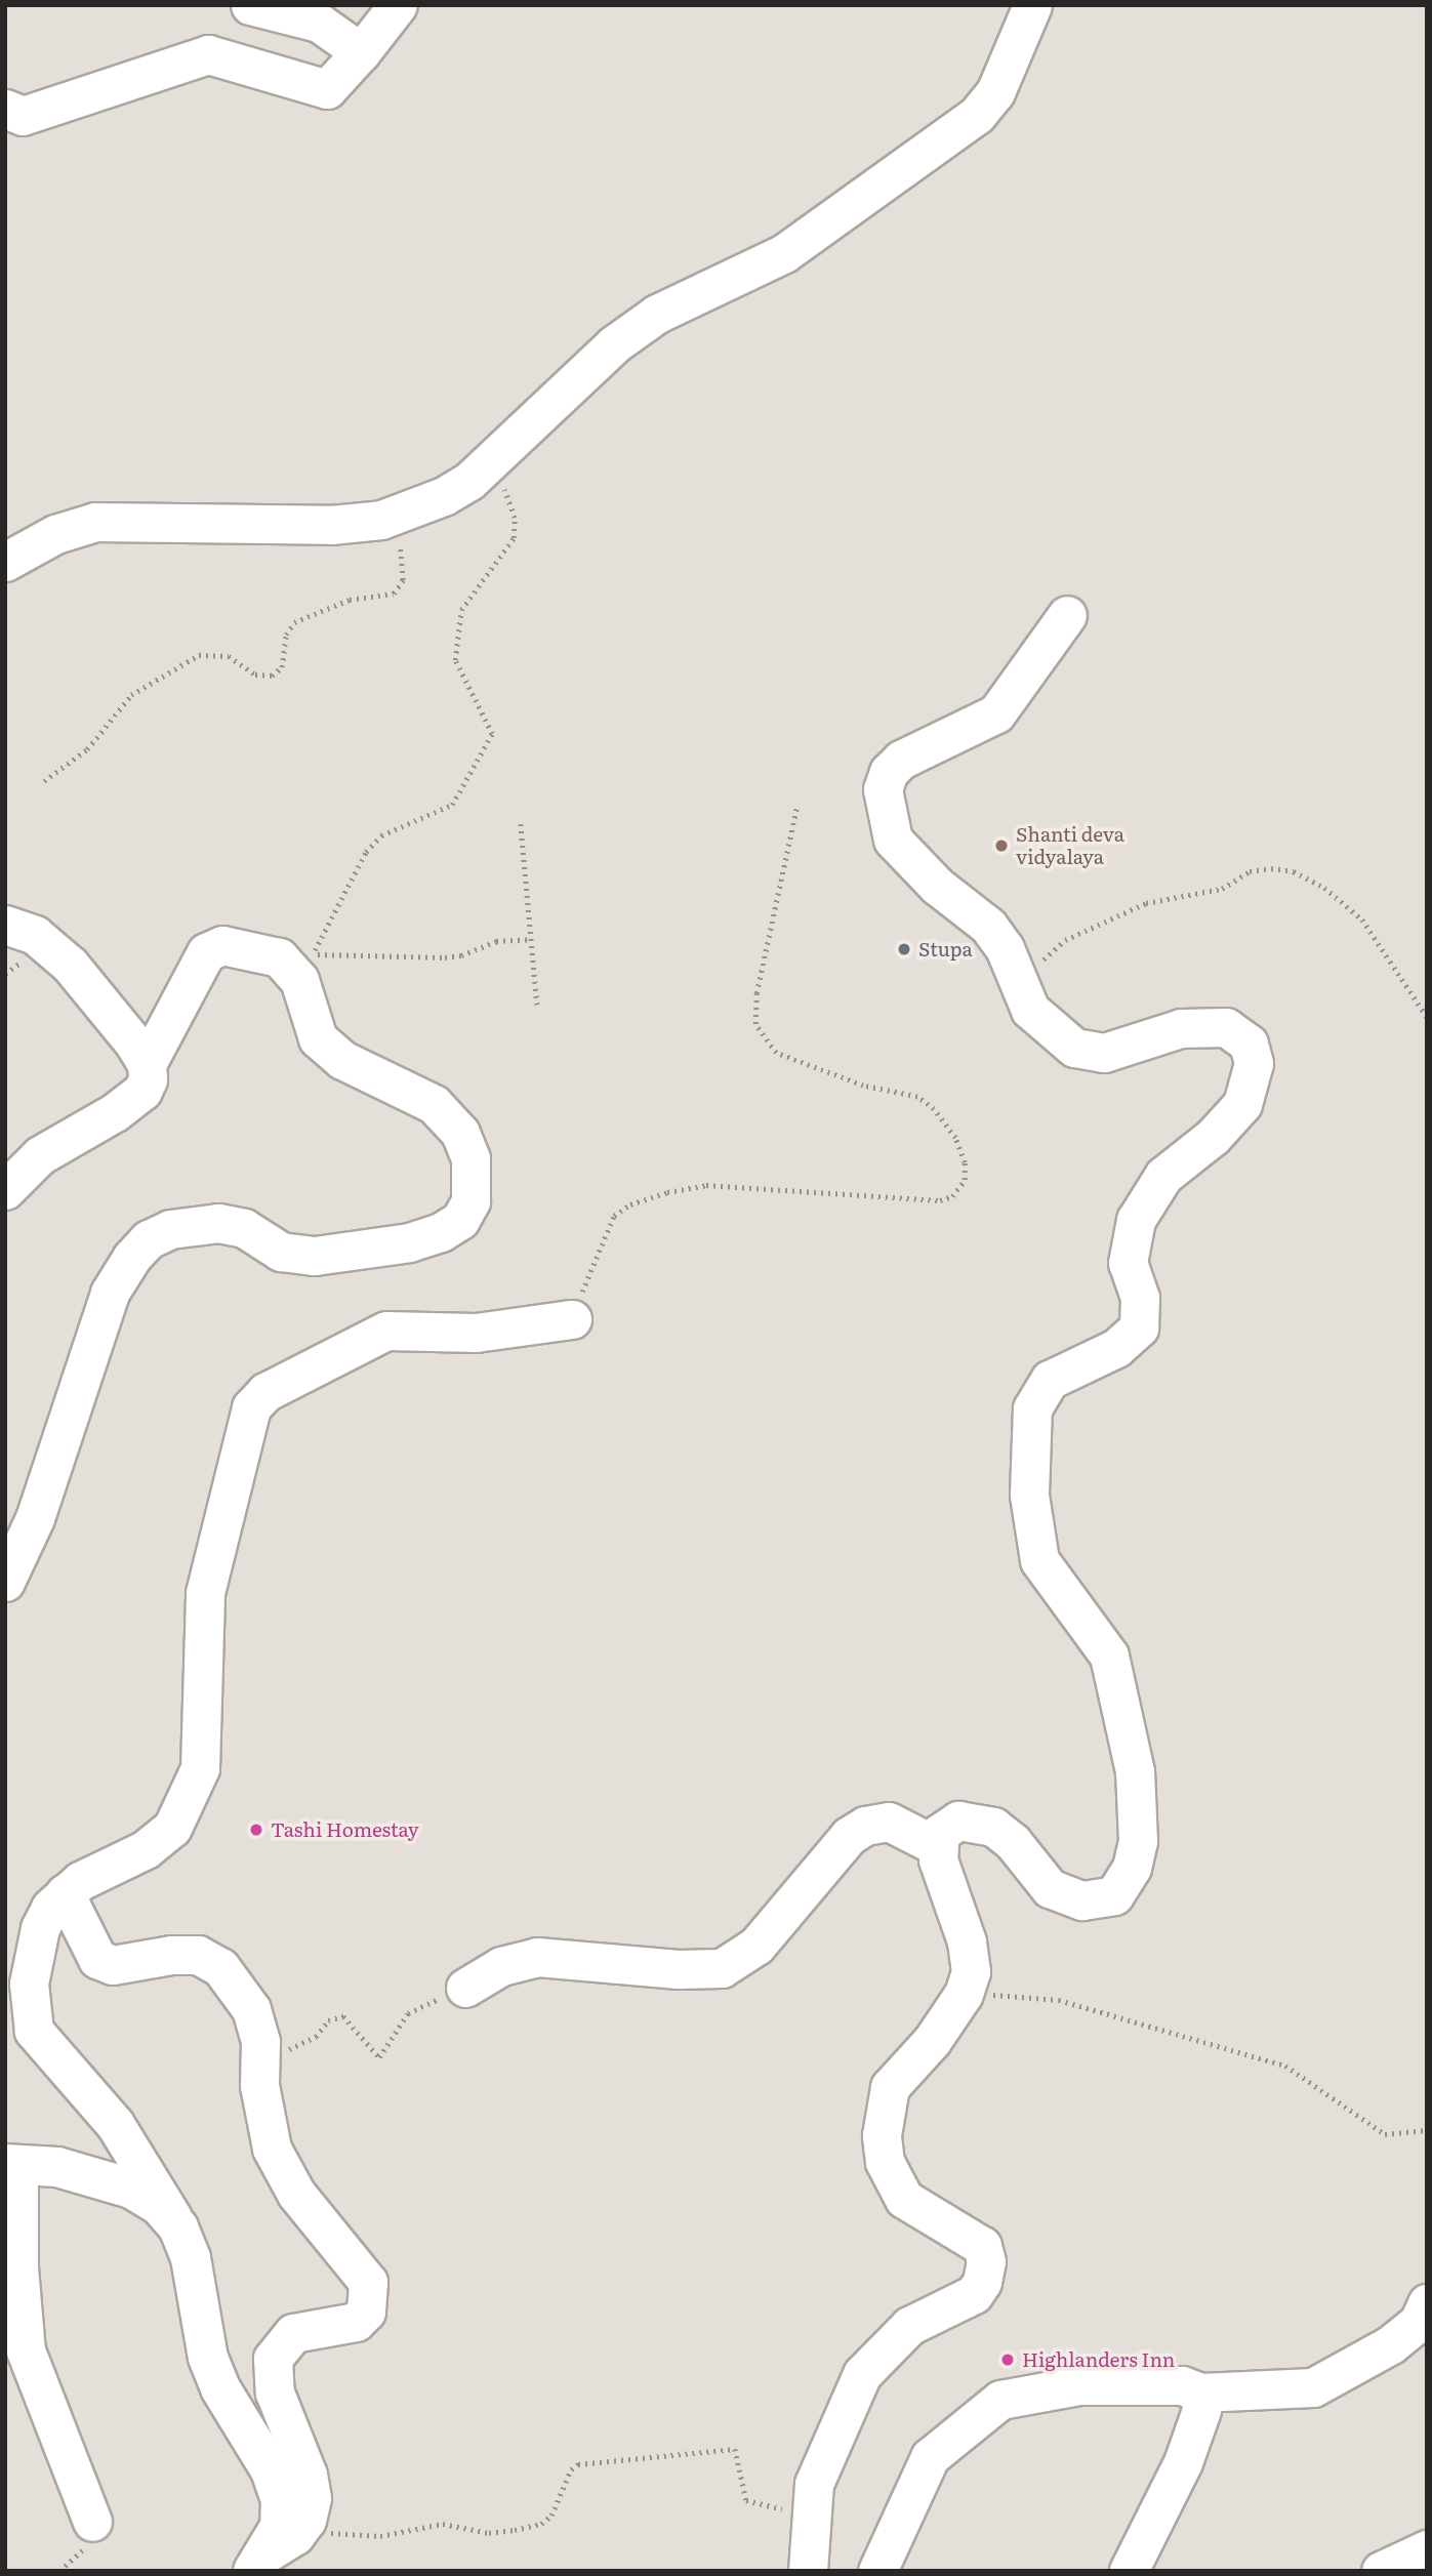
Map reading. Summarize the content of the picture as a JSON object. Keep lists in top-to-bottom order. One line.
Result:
{"places":["Shanti deva vidyalaya","Stupa","Tashi Homestay","Highlanders Inn"]}
